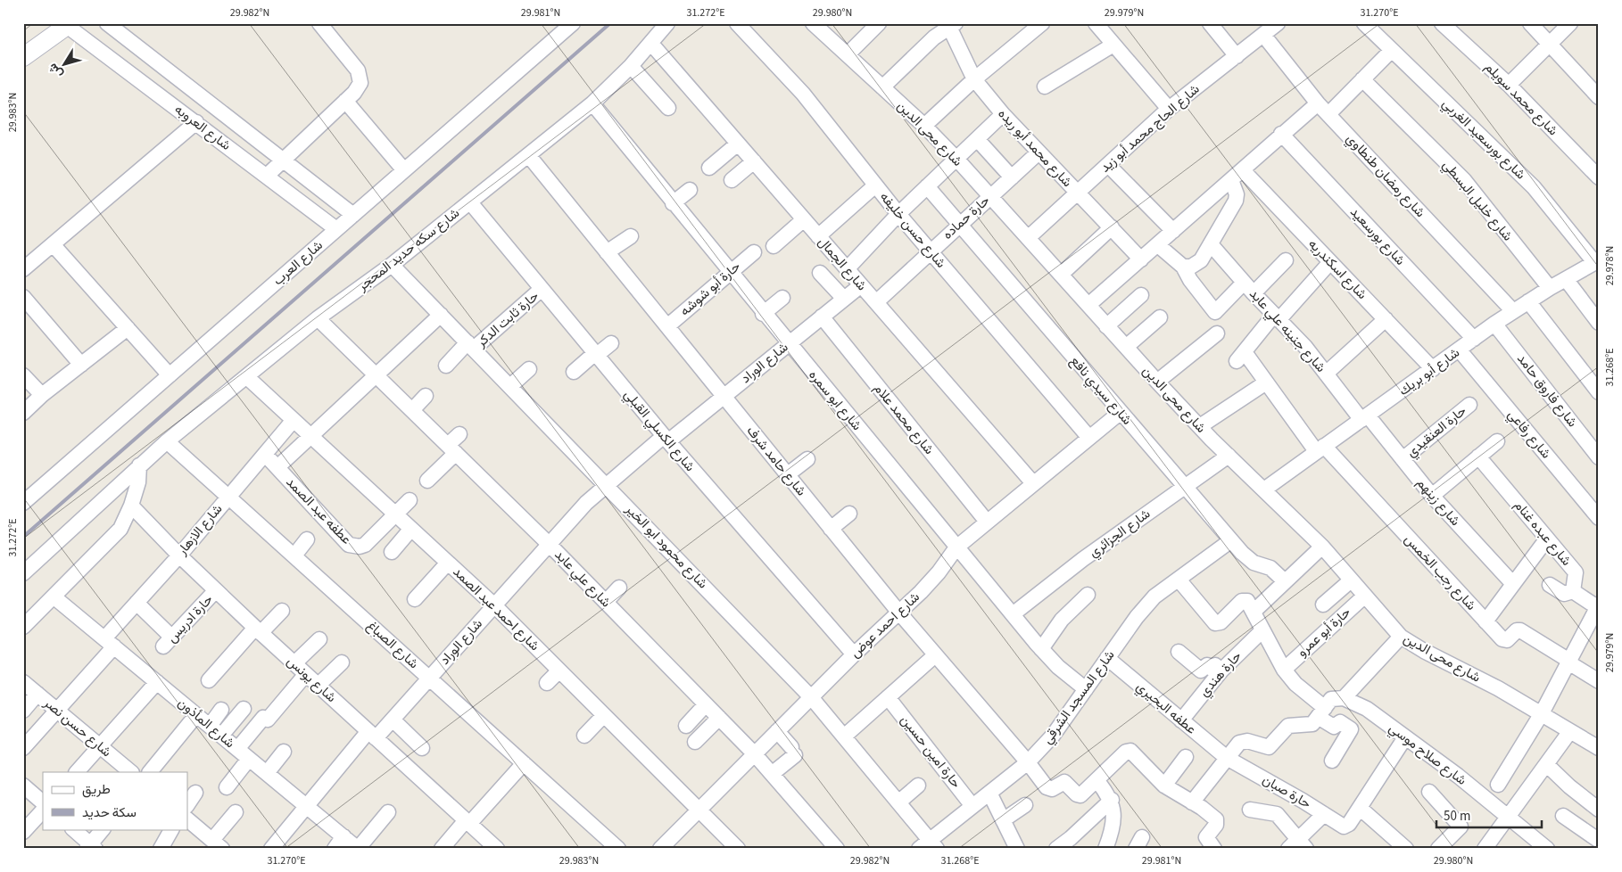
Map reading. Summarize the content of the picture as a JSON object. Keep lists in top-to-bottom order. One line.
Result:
{"streets":{"street":["شارع محمد سويلم","شارع العروبه","شارع الحاج محمد أبو زيد","شارع محى الدين","شارع بورسعيد الغربي","شارع محمد أبو ريده","شارع رمضان طنطاوي","شارع خليل البسطي","حارة حماده","شارع حسن خليفه","شارع بورسعيد","شارع سكه حديد المحجر","شارع العرب","شارع الجمال","شارع اسكندريه","حارة أبو شوشه","حارة ثابت الدكر","شارع جنينه علي عابد","شارع الوراد","شارع أبو بريك","شارع سيدي نافع","شارع فاروق حامد","شارع ابو سمره","شارع محمد علام","شارع الكسلي القبلي","حارة العنقيدي","شارع رفاعي","شارع حامد شرف","شارع زينهم","عطفه عبد الصمد","شارع الازهار","شارع الجزائري","شارع عبده غنام","شارع محمود ابو الخير","شارع رجب الخمس","شارع علي عابد","شارع احمد عبد الصمد","حارة ادريس","شارع احمد عوض","حارة أبو عمرو","شارع الصباغ","حارة هندي","شارع يونس","شارع المسجد الشرقي","عطفه البحيري","شارع المأذون","شارع حسن نصر","حارة امين حسين","شارع صلاح موسي","حارة صبان"]},"crossings":[["شارع العروبه","شارع العرب"],["شارع الحاج محمد أبو زيد","شارع محى الدين"],["شارع الحاج محمد أبو زيد","شارع محمد أبو ريده"],["شارع الحاج محمد أبو زيد","شارع رمضان طنطاوي"],["شارع محى الدين","حارة حماده"],["شارع محى الدين","شارع أبو بريك"],["شارع محى الدين","شارع الجزائري"],["شارع محى الدين","حارة أبو عمرو"],["شارع بورسعيد الغربي","شارع أبو بريك"],["شارع محمد أبو ريده","حارة حماده"],["شارع رمضان طنطاوي","شارع أبو بريك"],["شارع خليل البسطي","شارع أبو بريك"],["حارة حماده","شارع حسن خليفه"],["حارة حماده","شارع الجمال"],["حارة حماده","شارع سيدي نافع"],["شارع حسن خليفه","شارع احمد عوض"],["شارع بورسعيد","شارع أبو بريك"],["شارع سكه حديد المحجر","شارع الجمال"],["شارع سكه حديد المحجر","شارع ابو سمره"],["شارع سكه حديد المحجر","شارع الكسلي القبلي"],["شارع سكه حديد المحجر","شارع حامد شرف"],["شارع سكه حديد المحجر","شارع محمود ابو الخير"],["شارع سكه حديد المحجر","شارع علي عابد"],["شارع سكه حديد المحجر","شارع احمد عبد الصمد"],["شارع سكه حديد المحجر","شارع الصباغ"],["شارع الجمال","شارع الوراد"],["شارع الجمال","شارع احمد عوض"],["شارع اسكندريه","شارع أبو بريك"],["حارة أبو شوشه","شارع ابو سمره"],["حارة أبو شوشه","شارع حامد شرف"],["حارة ثابت الدكر","شارع الكسلي القبلي"],["حارة ثابت الدكر","شارع محمود ابو الخير"],["شارع جنينه علي عابد","شارع أبو بريك"],["شارع جنينه علي عابد","شارع زينهم"],["شارع جنينه علي عابد","شارع رجب الخمس"],["شارع الوراد","شارع ابو سمره"],["شارع الوراد","شارع محمد علام"],["شارع الوراد","شارع الكسلي القبلي"],["شارع الوراد","شارع حامد شرف"],["شارع الوراد","شارع محمود ابو الخير"],["شارع الوراد","شارع علي عابد"],["شارع الوراد","شارع احمد عبد الصمد"],["شارع الوراد","شارع الصباغ"],["شارع الوراد","شارع يونس"],["شارع الوراد","شارع المأذون"],["شارع أبو بريك","شارع فاروق حامد"],["شارع أبو بريك","شارع رفاعي"],["شارع أبو بريك","شارع زينهم"],["شارع أبو بريك","شارع رجب الخمس"],["شارع سيدي نافع","شارع الجزائري"],["شارع سيدي نافع","شارع احمد عوض"],["شارع سيدي نافع","شارع المسجد الشرقي"],["شارع ابو سمره","شارع الجزائري"],["شارع ابو سمره","شارع احمد عوض"],["شارع ابو سمره","شارع المسجد الشرقي"],["شارع محمد علام","شارع احمد عوض"],["شارع الكسلي القبلي","شارع احمد عوض"],["حارة العنقيدي","شارع زينهم"],["شارع حامد شرف","شارع احمد عوض"],["شارع حامد شرف","شارع المسجد الشرقي"],["عطفه عبد الصمد","شارع الازهار"],["عطفه عبد الصمد","شارع احمد عبد الصمد"],["شارع الازهار","شارع احمد عبد الصمد"],["شارع الازهار","حارة ادريس"],["شارع الازهار","شارع الصباغ"],["شارع الازهار","شارع يونس"],["شارع الازهار","شارع المأذون"],["شارع الازهار","شارع حسن نصر"],["شارع محمود ابو الخير","شارع احمد عوض"],["شارع محمود ابو الخير","شارع المسجد الشرقي"],["شارع علي عابد","شارع احمد عوض"],["شارع احمد عبد الصمد","شارع احمد عوض"],["حارة ادريس","شارع يونس"],["حارة هندي","عطفه البحيري"],["شارع المسجد الشرقي","عطفه البحيري"],["شارع المسجد الشرقي","حارة امين حسين"],["عطفه البحيري","حارة صبان"]],"legend":["طريق","سكة حديد"],"scale_bar":"50 m","north":"bottom left","coordinates":["29.982°N","29.981°N","31.272°E","29.980°N","29.979°N","31.270°E","29.983°N","29.978°N","31.268°E"]}
